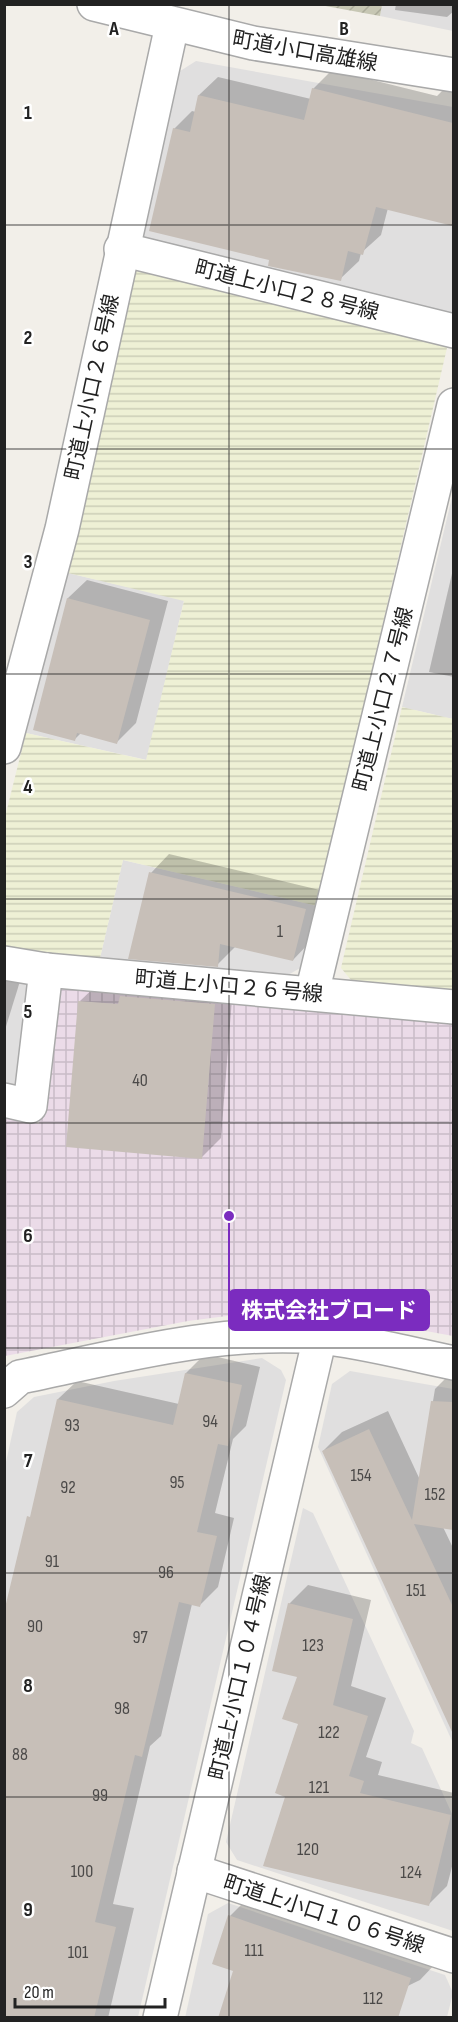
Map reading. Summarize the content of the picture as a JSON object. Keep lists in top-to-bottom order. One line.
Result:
{"streets":{"street":["町道小口高雄線","町道上小口２８号線","町道上小口２６号線","町道上小口２７号線","町道上小口１０４号線","町道上小口１０６号線"]},"crossings":[["町道小口高雄線","町道上小口２６号線"],["町道上小口２８号線","町道上小口２６号線"],["町道上小口２６号線","町道上小口２７号線"],["町道上小口１０４号線","町道上小口１０６号線"]],"places":["株式会社ブロード"],"house_numbers":["1","40","94","93","154","95","92","152","91","96","151","90","97","123","98","122","88","121","99","120","100","124","111","101","112"],"scale_bar":"20 m","grid":{"columns":["A","B"],"rows":["1","2","3","4","5","6","7","8","9"]}}
